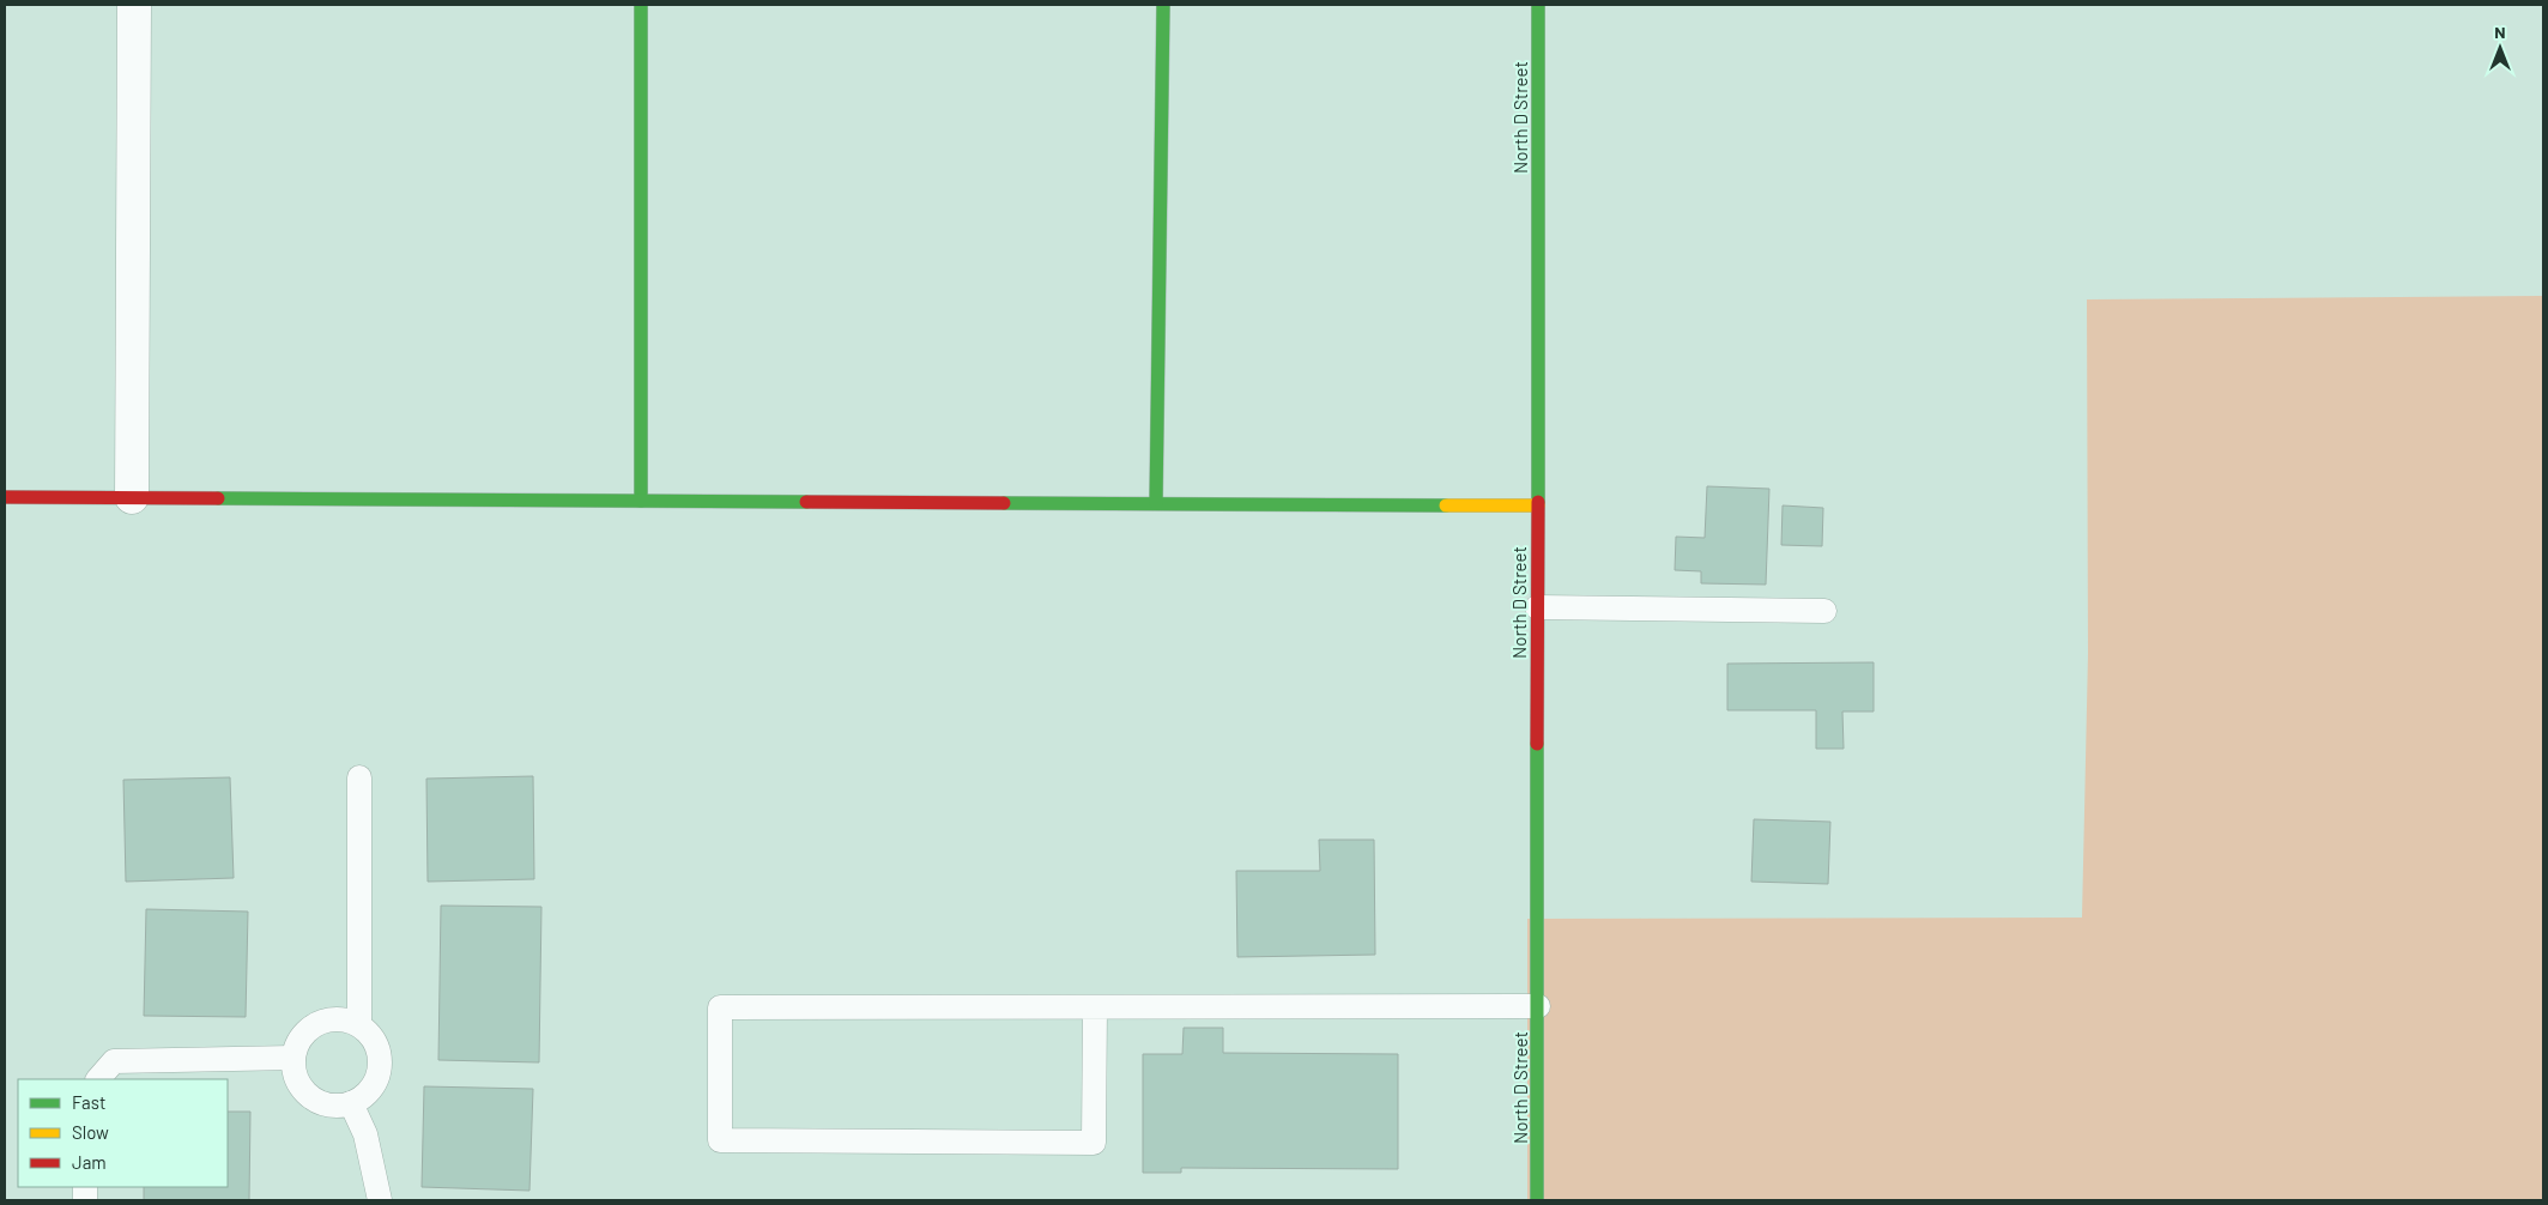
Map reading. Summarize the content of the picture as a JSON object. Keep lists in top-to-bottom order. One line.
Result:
{"streets":{"street":["North D Street"]},"legend":["Fast","Slow","Jam"],"north":"top"}
